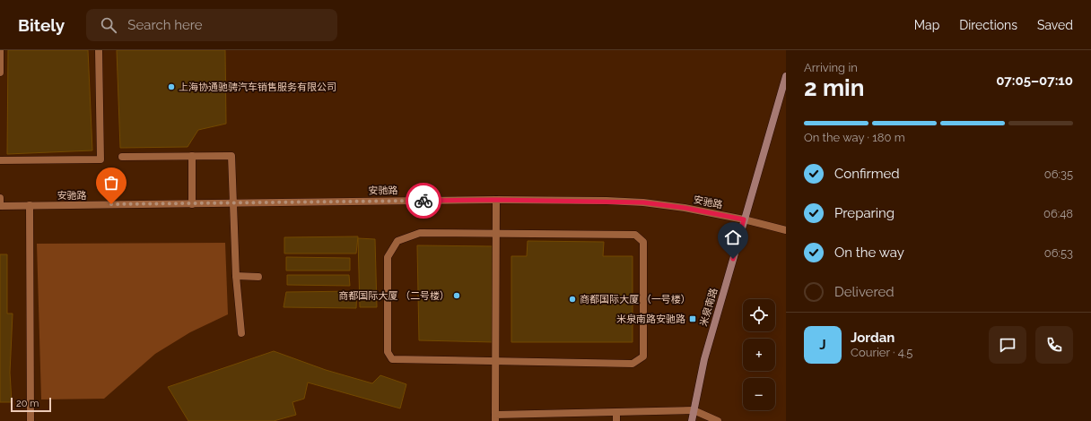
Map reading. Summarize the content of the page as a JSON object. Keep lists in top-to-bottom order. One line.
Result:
{"streets":{"main road":["米泉南路"],"street":["安驰路"]},"crossings":[["安驰路","米泉南路"]],"places":{"other":["上海协通驰骋汽车销售服务有限公司","商都国际大厦 （二号楼）","商都国际大厦 （一号楼）"],"transit":["米泉南路安驰路"]},"scale_bar":"20 m","page":{"header":"Bitely","search":"Search here","nav":["Map","Directions","Saved"],"heading":["2 min","Arriving in","07:05–07:10"],"panel":["Jordan","Courier · 4.5"],"bar":"On the way · 180 m","list":[["Confirmed","06:35"],["Preparing","06:48"],["On the way","06:53"],"Delivered"],"map_buttons":["+","−"],"round":"J","scale":"20 m"}}
